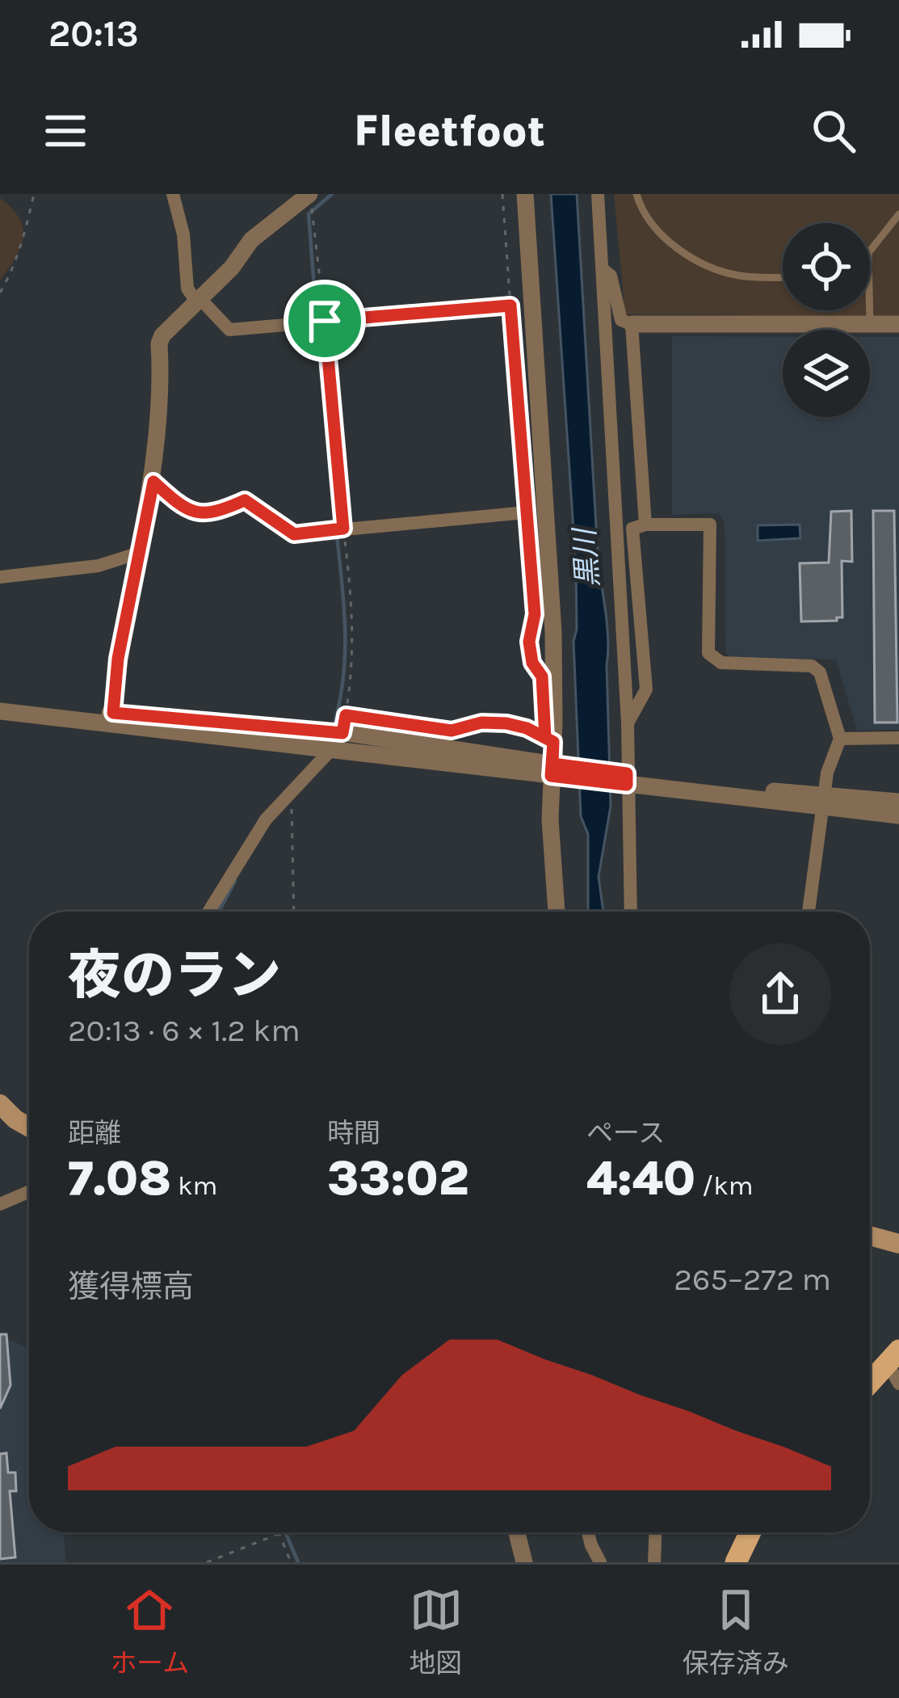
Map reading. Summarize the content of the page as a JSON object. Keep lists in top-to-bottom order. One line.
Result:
{"water":["黒川"],"page":{"status":"20:13","header":"Fleetfoot","heading":["夜のラン","20:13 · 6 × 1.2 km"],"stats":[["距離","7.08 km"],["時間","33:02"],["ペース","4:40 /km"]],"chart":["獲得標高","265–272 m"],"tabs":["ホーム","地図","保存済み"]}}
